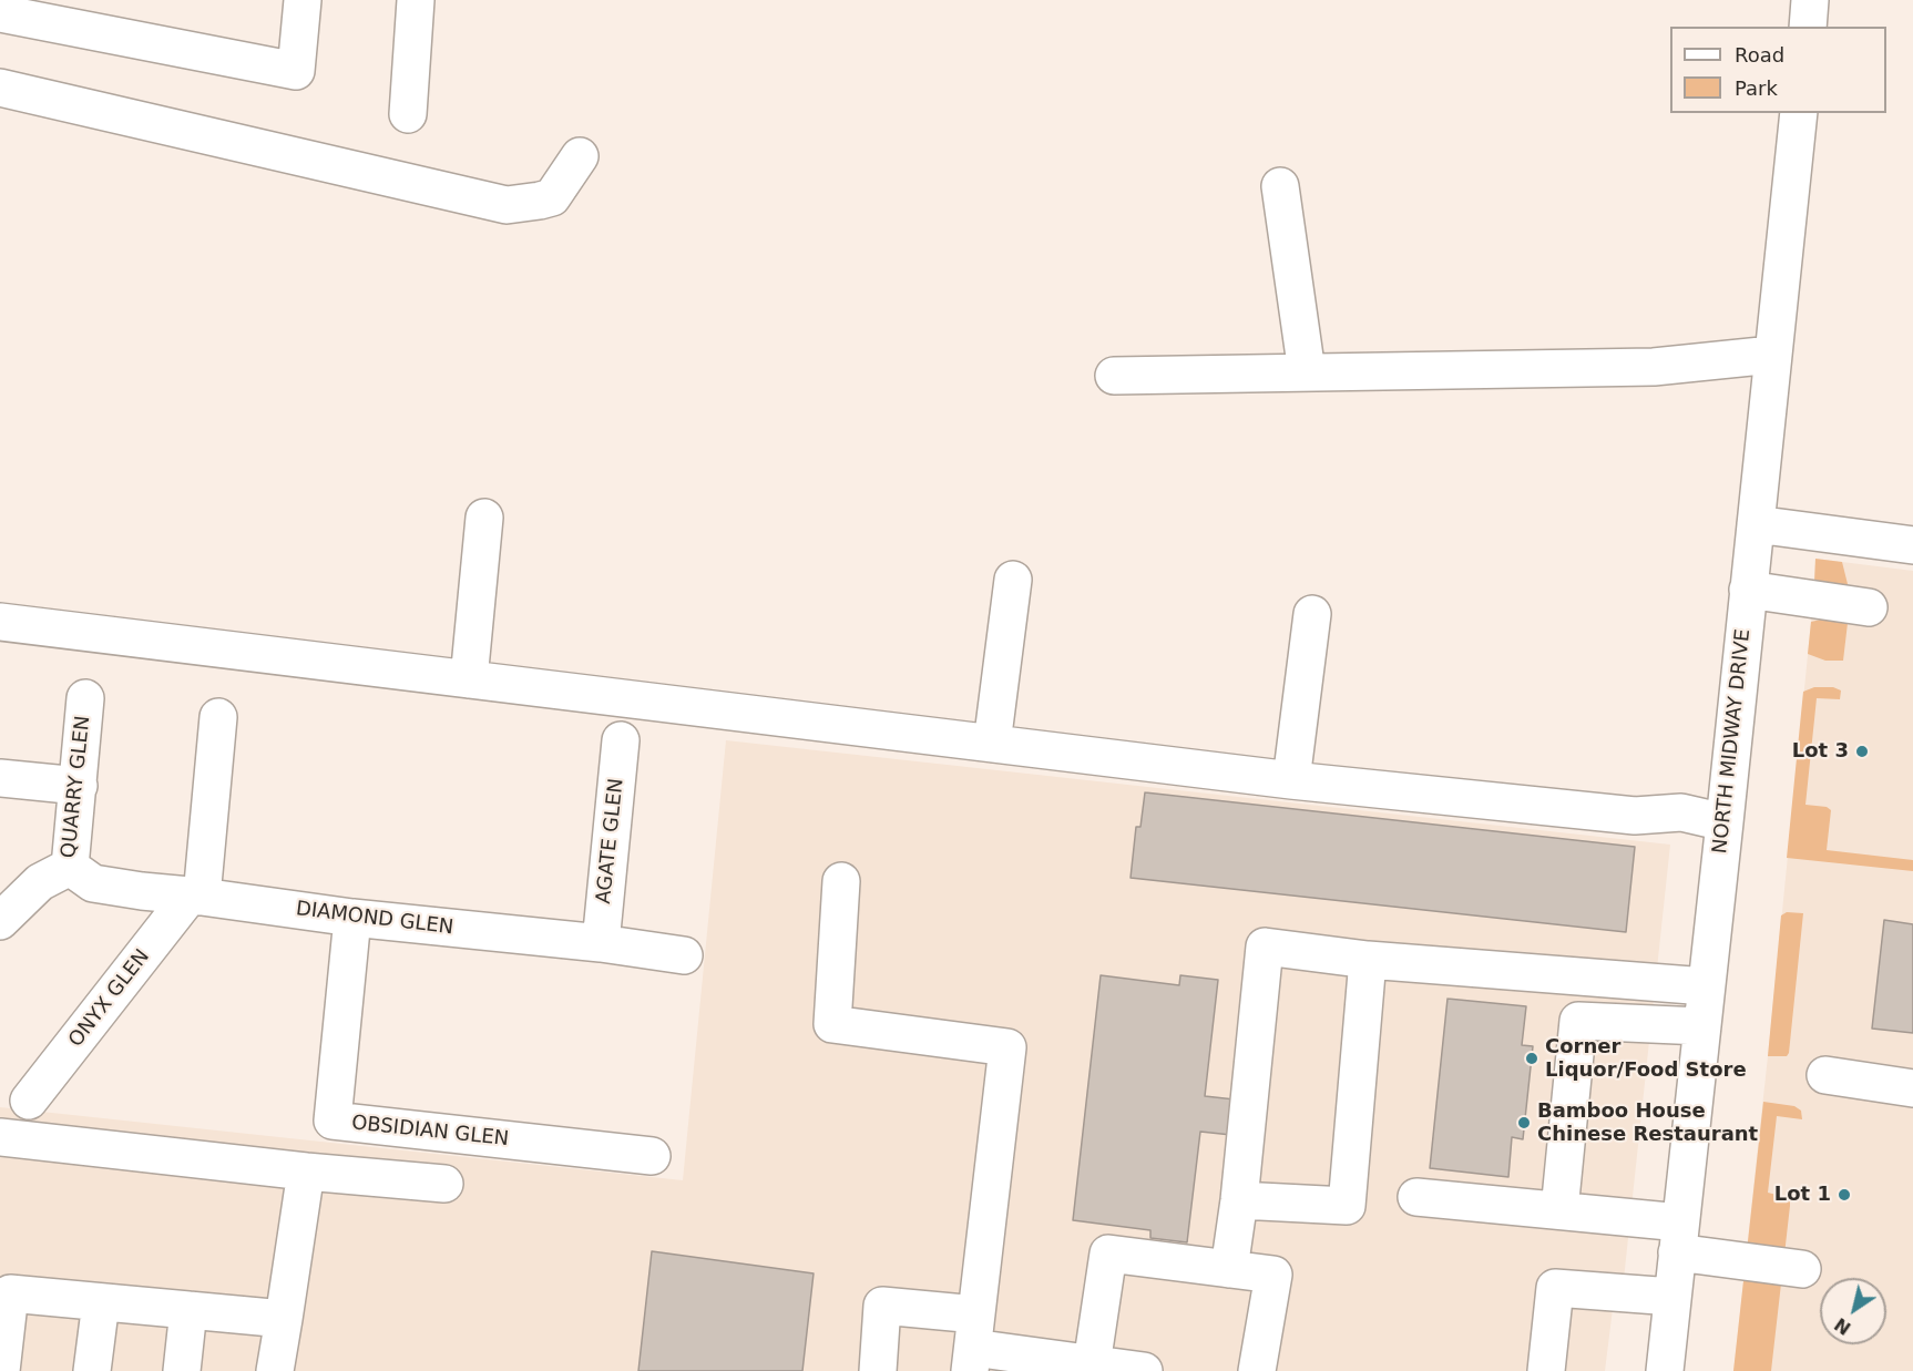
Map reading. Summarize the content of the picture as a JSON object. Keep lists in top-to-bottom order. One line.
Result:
{"streets":{"street":["NORTH MIDWAY DRIVE","QUARRY GLEN","AGATE GLEN","DIAMOND GLEN","ONYX GLEN","OBSIDIAN GLEN"]},"crossings":[["QUARRY GLEN","DIAMOND GLEN"],["AGATE GLEN","DIAMOND GLEN"],["DIAMOND GLEN","ONYX GLEN"],["DIAMOND GLEN","OBSIDIAN GLEN"]],"places":["Lot 3","Corner Liquor/Food Store","Bamboo House Chinese Restaurant","Lot 1"],"legend":["Road","Park"],"north":"bottom left"}
